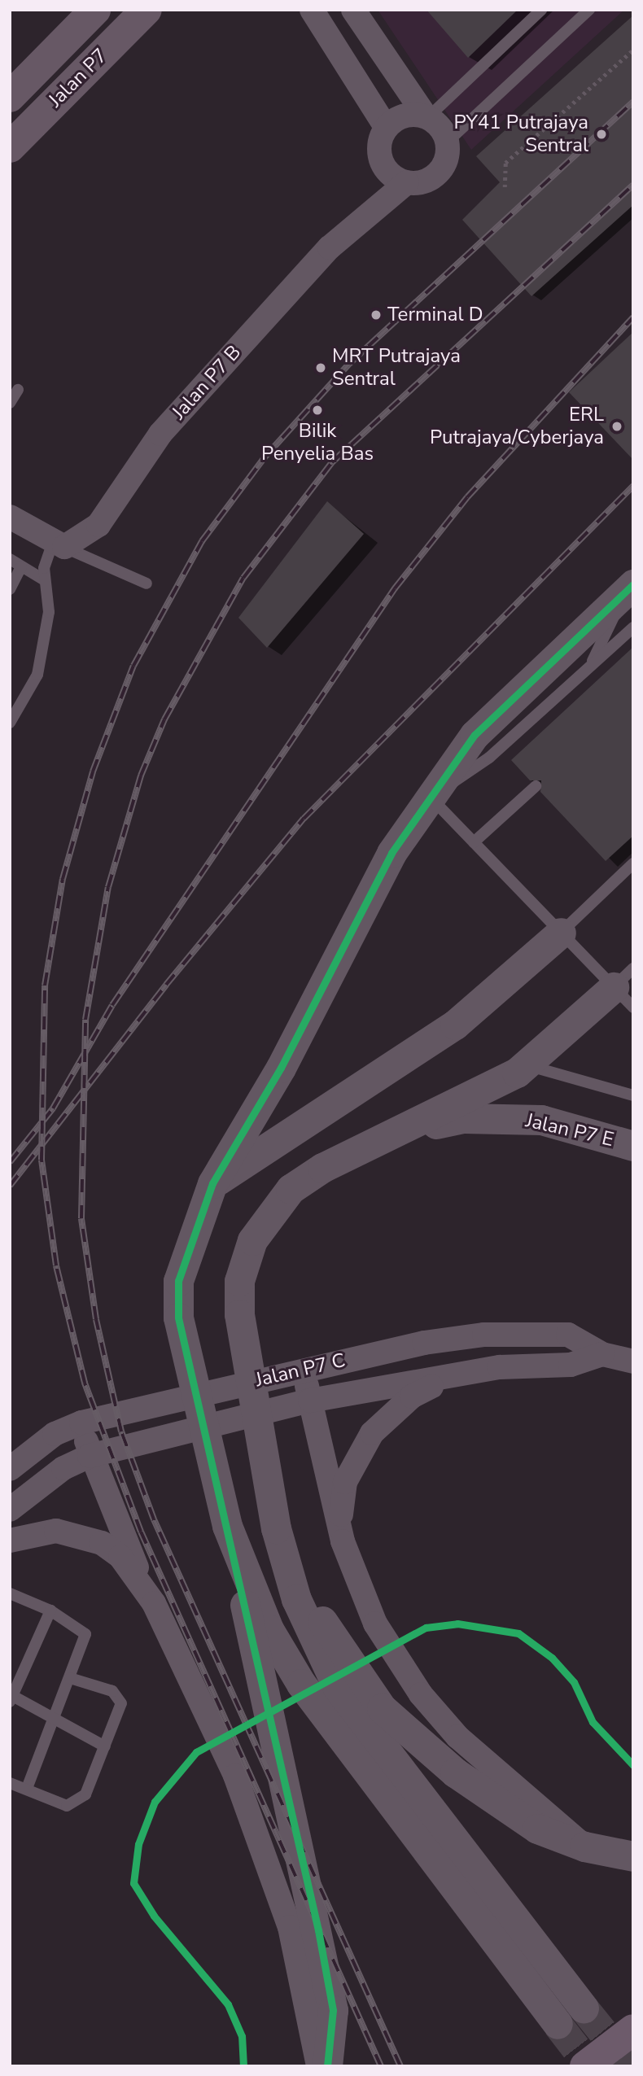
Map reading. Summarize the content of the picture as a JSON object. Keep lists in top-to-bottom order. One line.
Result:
{"streets":{"main road":["Jalan P7"],"street":["Jalan P7 B","Jalan P7 E","Jalan P7 C"]},"places":["PY41 Putrajaya Sentral","Terminal D","MRT Putrajaya Sentral","Bilik Penyelia Bas","ERL Putrajaya/Cyberjaya"]}
